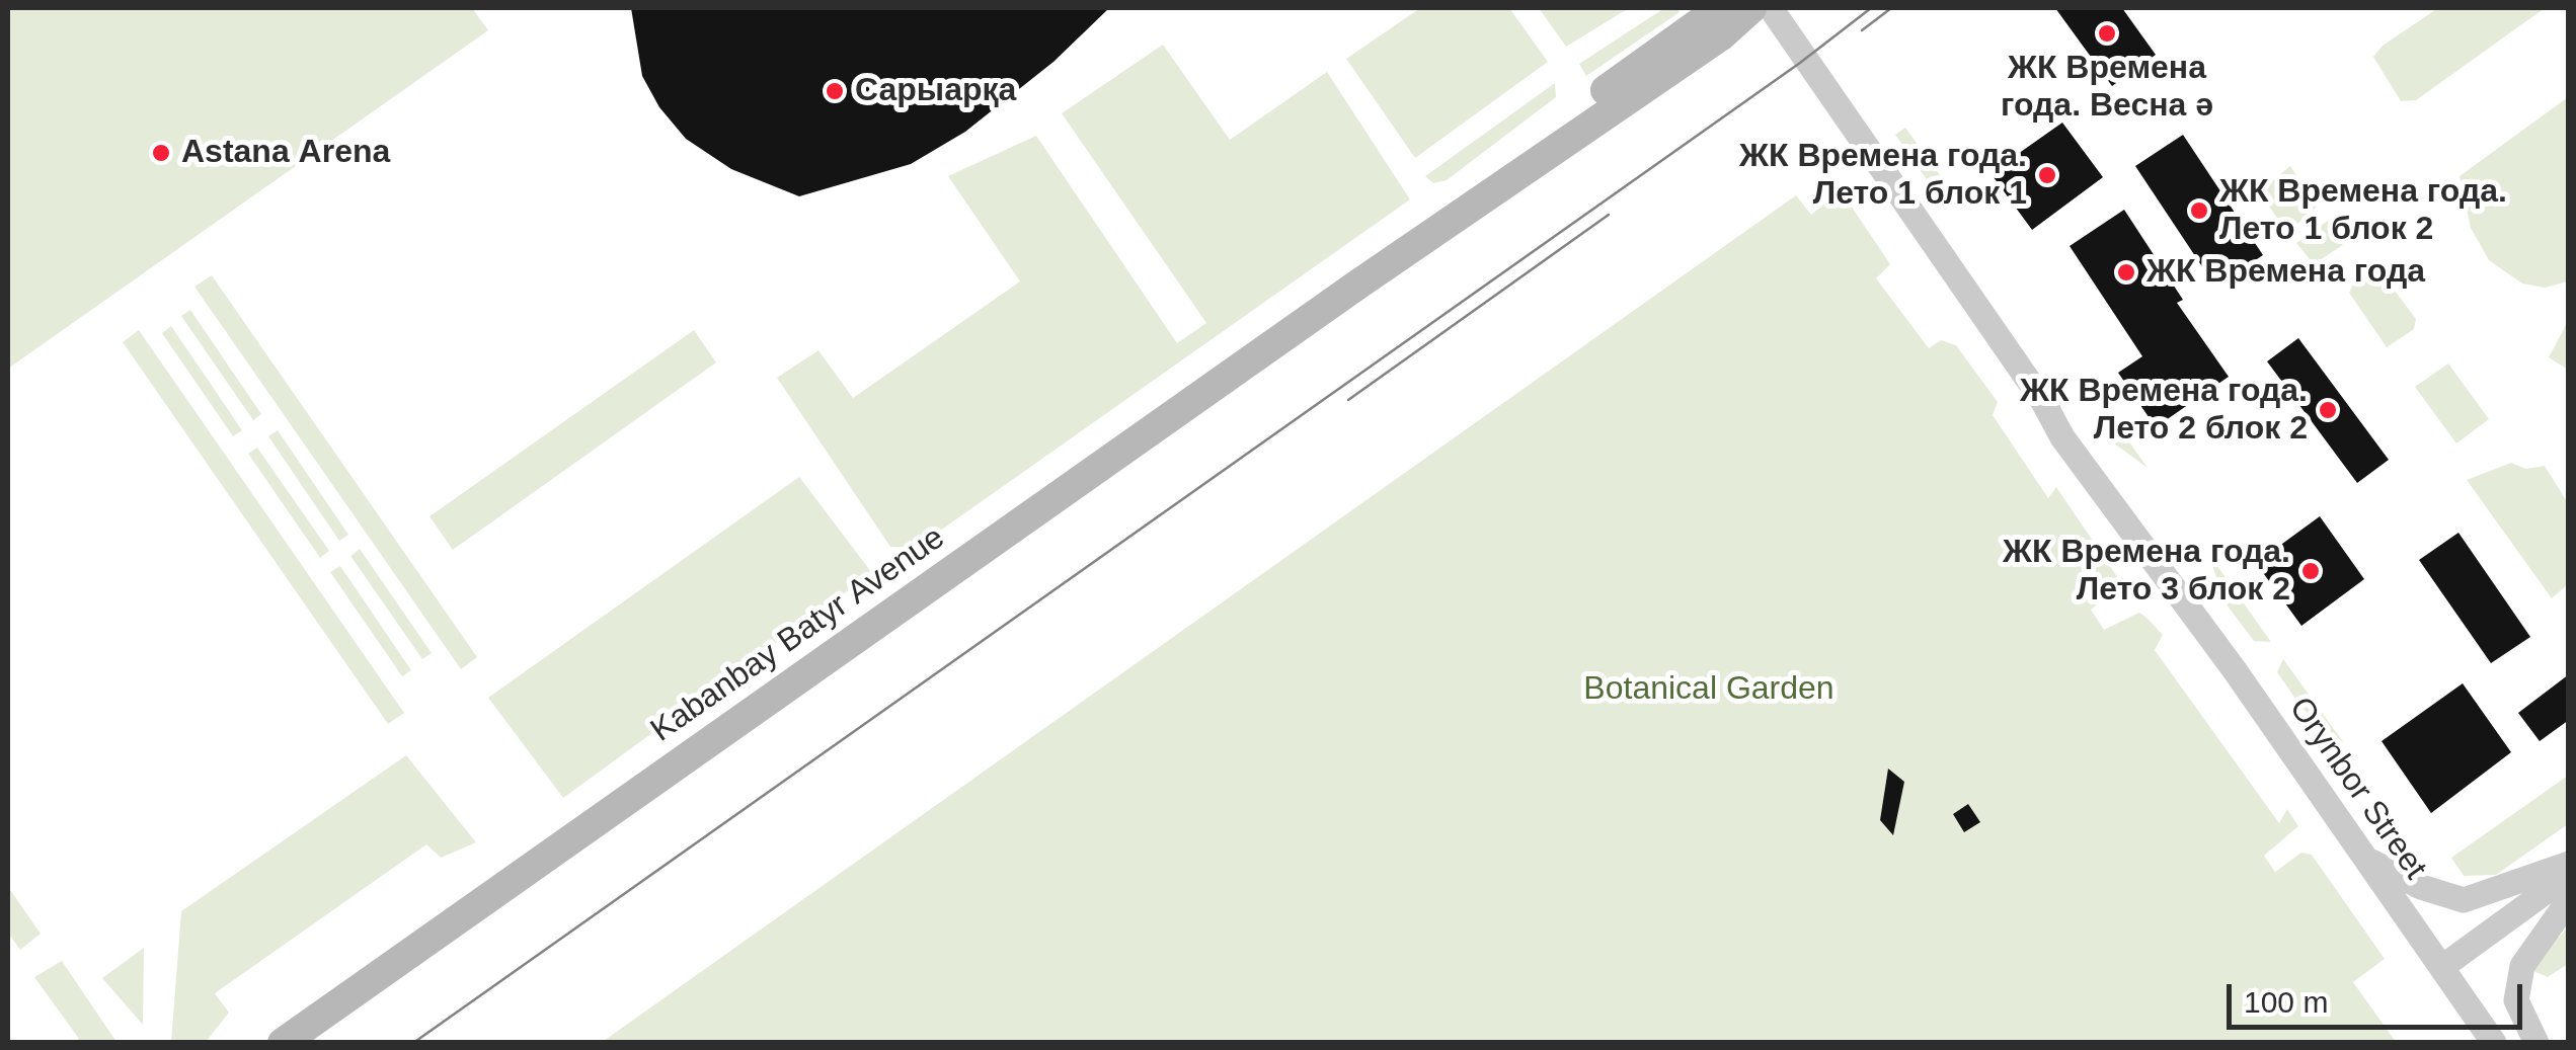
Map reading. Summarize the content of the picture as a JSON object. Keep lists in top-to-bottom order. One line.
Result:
{"streets":{"main road":["Kabanbay Batyr Avenue"],"street":["Orynbor Street"]},"parks":["Botanical Garden"],"places":["ЖК Времена года. Весна ә","Сарыарқа","Astana Arena","ЖК Времена года. Лето 1 блок 1","ЖК Времена года. Лето 1 блок 2","ЖК Времена года","ЖК Времена года. Лето 2 блок 2","ЖК Времена года. Лето 3 блок 2"],"scale_bar":"100 m"}
